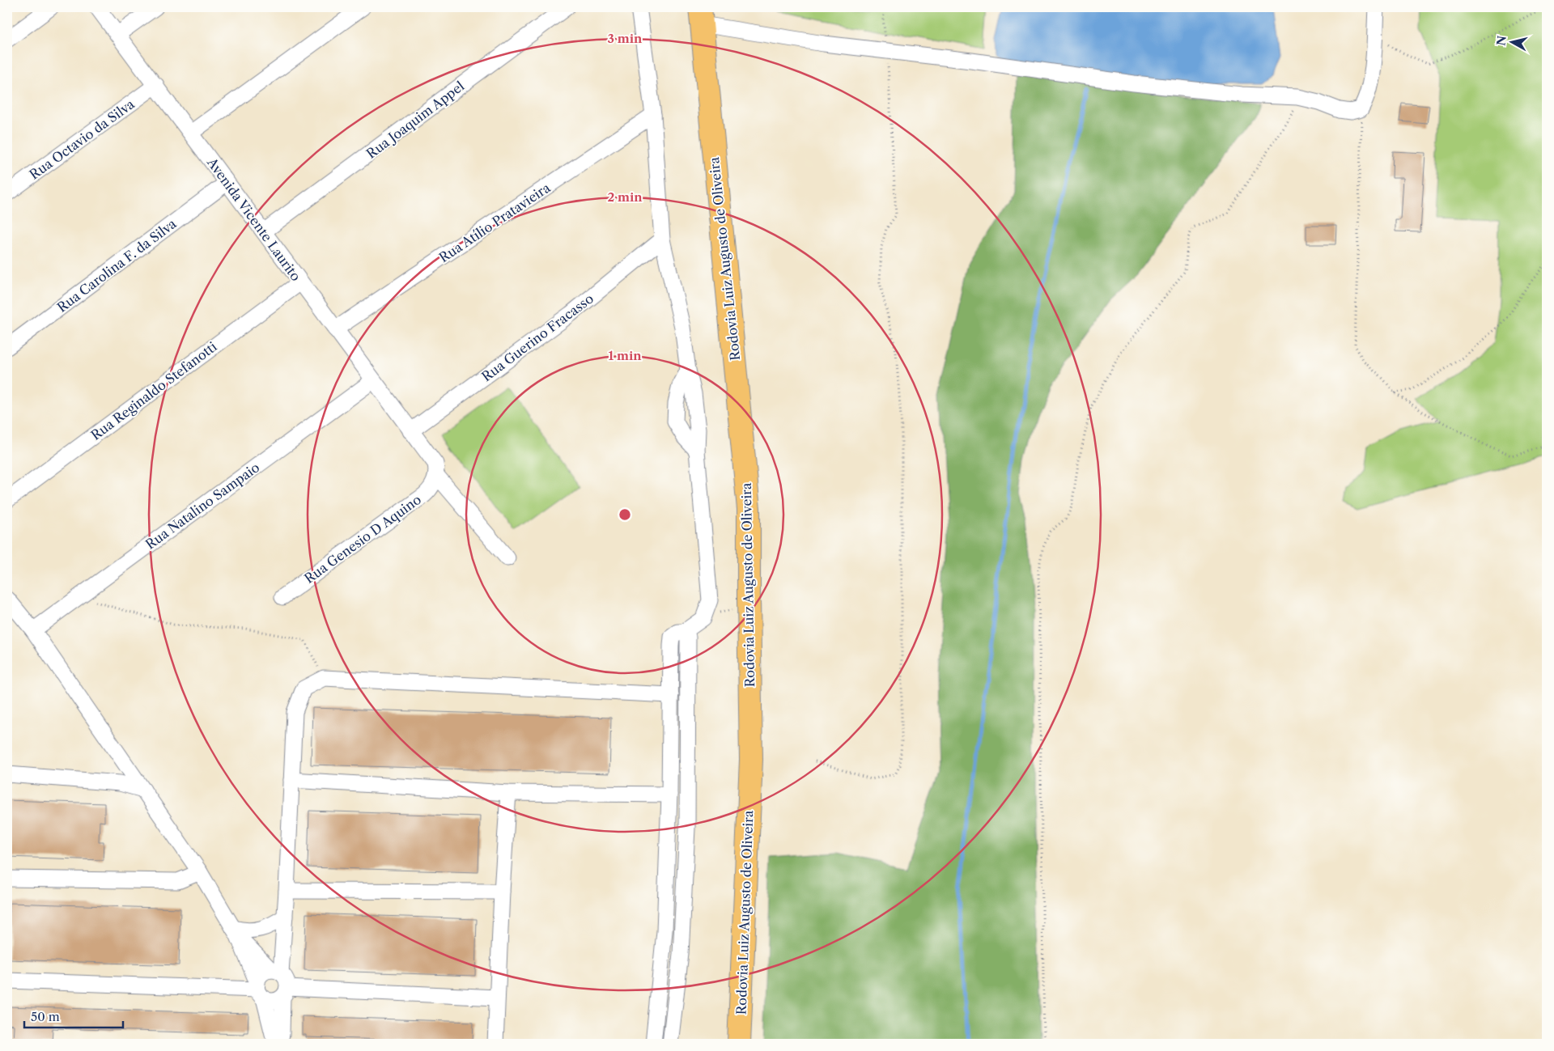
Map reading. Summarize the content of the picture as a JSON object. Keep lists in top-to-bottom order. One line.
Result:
{"streets":{"highway":["Rodovia Luiz Augusto de Oliveira"],"street":["Rua Joaquim Appel","Rua Octavio da Silva","Avenida Vicente Laurito","Rua Atílio Pratavieira","Rua Carolina F. da Silva","Rua Guerino Fracasso","Rua Reginaldo Stefanotti","Rua Natalino Sampaio","Rua Genesio D Aquino"]},"crossings":[["Rua Joaquim Appel","Avenida Vicente Laurito"],["Rua Octavio da Silva","Avenida Vicente Laurito"],["Avenida Vicente Laurito","Rua Atílio Pratavieira"],["Avenida Vicente Laurito","Rua Carolina F. da Silva"],["Avenida Vicente Laurito","Rua Guerino Fracasso"],["Avenida Vicente Laurito","Rua Reginaldo Stefanotti"],["Avenida Vicente Laurito","Rua Natalino Sampaio"],["Avenida Vicente Laurito","Rua Genesio D Aquino"]],"scale_bar":"50 m","north":"left","rings":["3 min","2 min","1 min"]}
